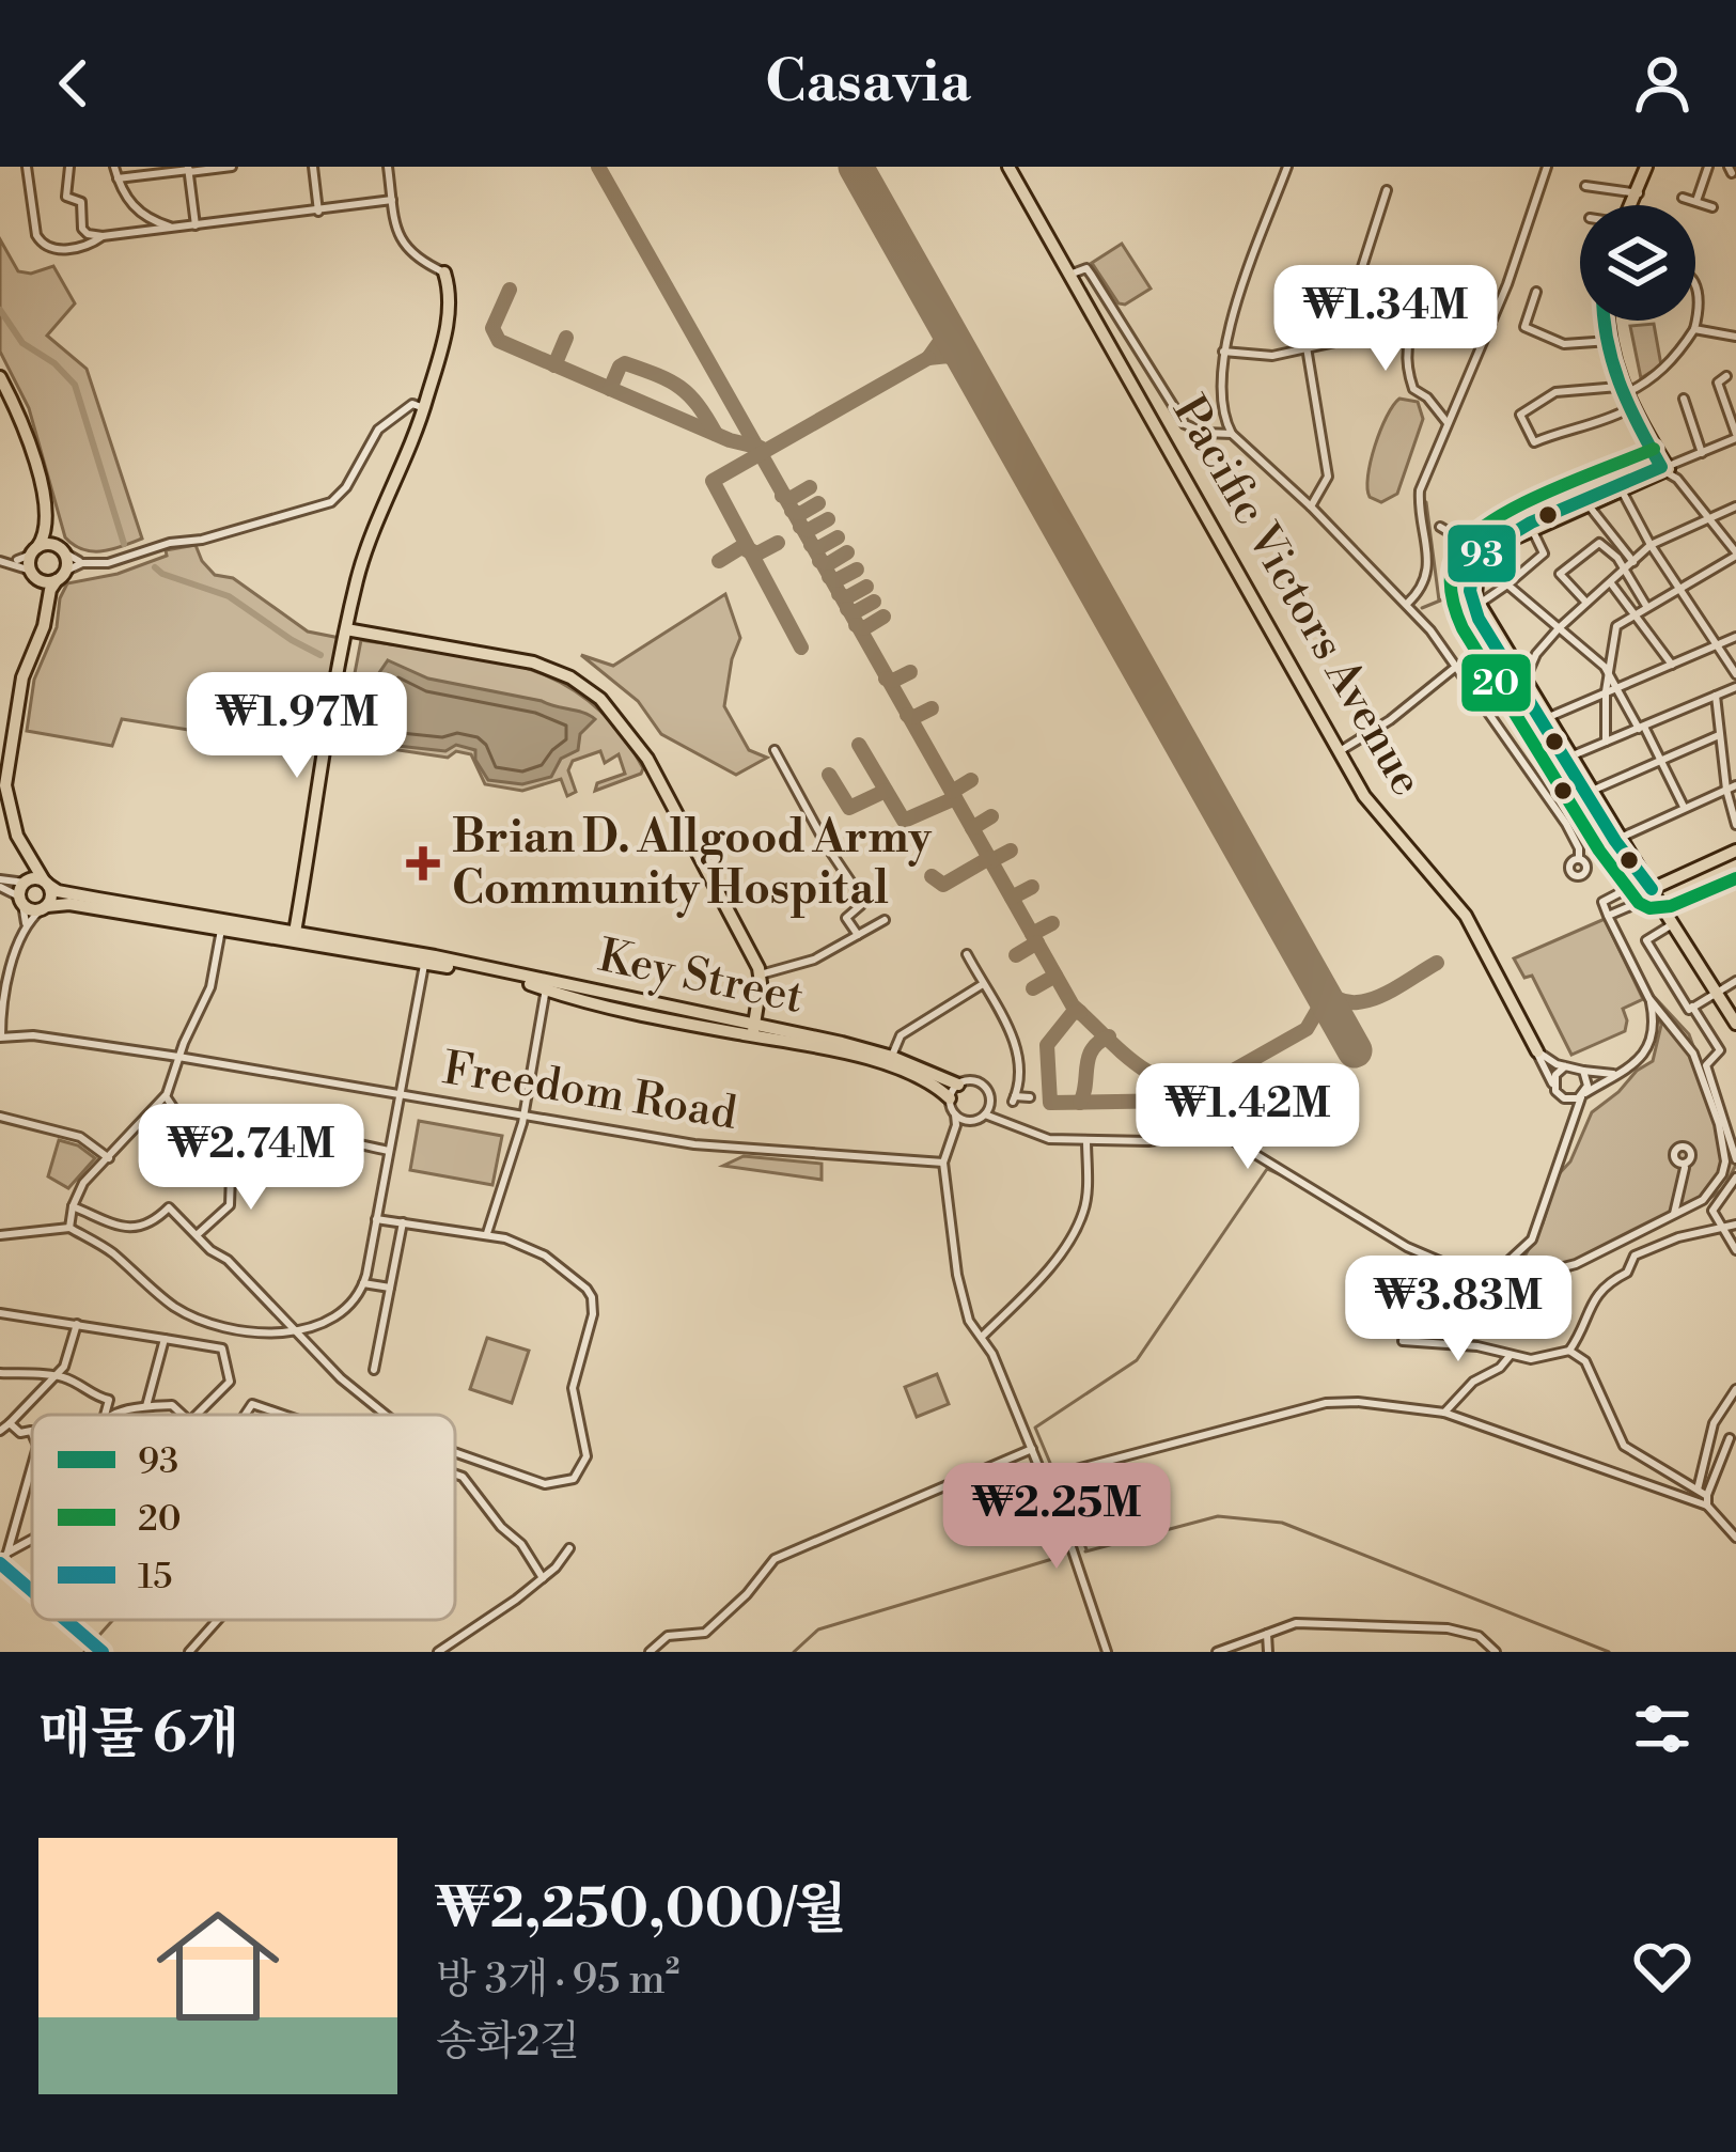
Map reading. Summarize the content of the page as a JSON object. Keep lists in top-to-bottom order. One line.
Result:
{"streets":{"main road":["Pacific Victors Avenue","Key Street"],"street":["Freedom Road"]},"places":{"health":["Brian D. Allgood Army Community Hospital"]},"lines":["transit line 93","transit line 20","transit line 15"],"legend":["93","20","15"],"page":{"header":"Casavia","price":["₩1.34M","₩1.97M","₩1.42M","₩2.74M","₩3.83M","₩2.25M"],"heading":"매물 6개","list":[{"name":"₩2,250,000/월","note":"방 3개 · 95 m² · 송화2길"}]}}
